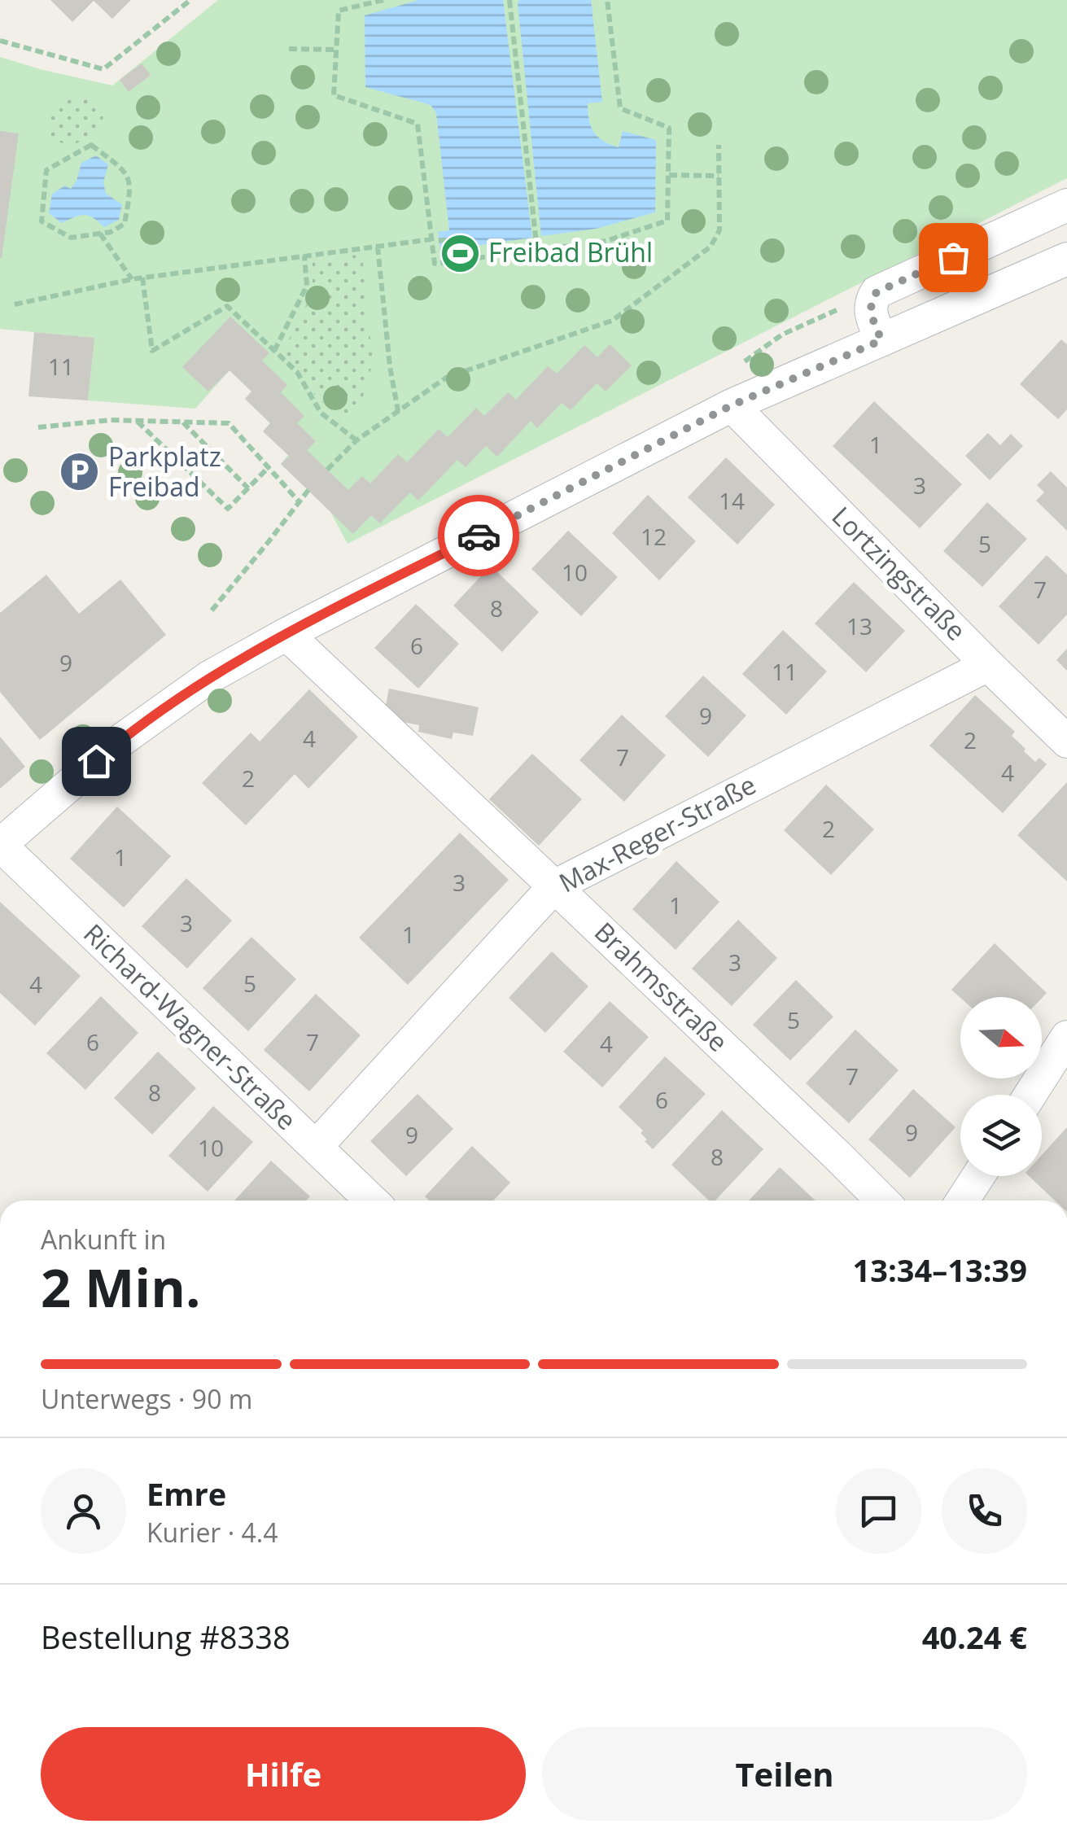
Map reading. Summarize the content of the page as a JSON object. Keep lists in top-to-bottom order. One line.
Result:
{"streets":{"street":["Lortzingstraße","Max-Reger-Straße","Brahmsstraße","Richard-Wagner-Straße"]},"crossings":[["Lortzingstraße","Max-Reger-Straße"],["Max-Reger-Straße","Brahmsstraße"],["Max-Reger-Straße","Richard-Wagner-Straße"]],"places":{"sports":["Freibad Brühl"],"parking":["Parkplatz Freibad"]},"house_numbers":["11","1","3","14","12","5","10","7","8","13","6","9","11","9","4","2","7","4","2","2","1","3","1","3","1","3","5","4","5","6","7","4","7","8","6","9","9","10","8"],"north":"right","page":{"heading":["2 Min.","Ankunft in","13:34–13:39"],"panel":["Emre","Kurier · 4.4","Bestellung #8338","40.24 €"],"bar":"Unterwegs · 90 m","buttons":["Hilfe","Teilen"]}}
